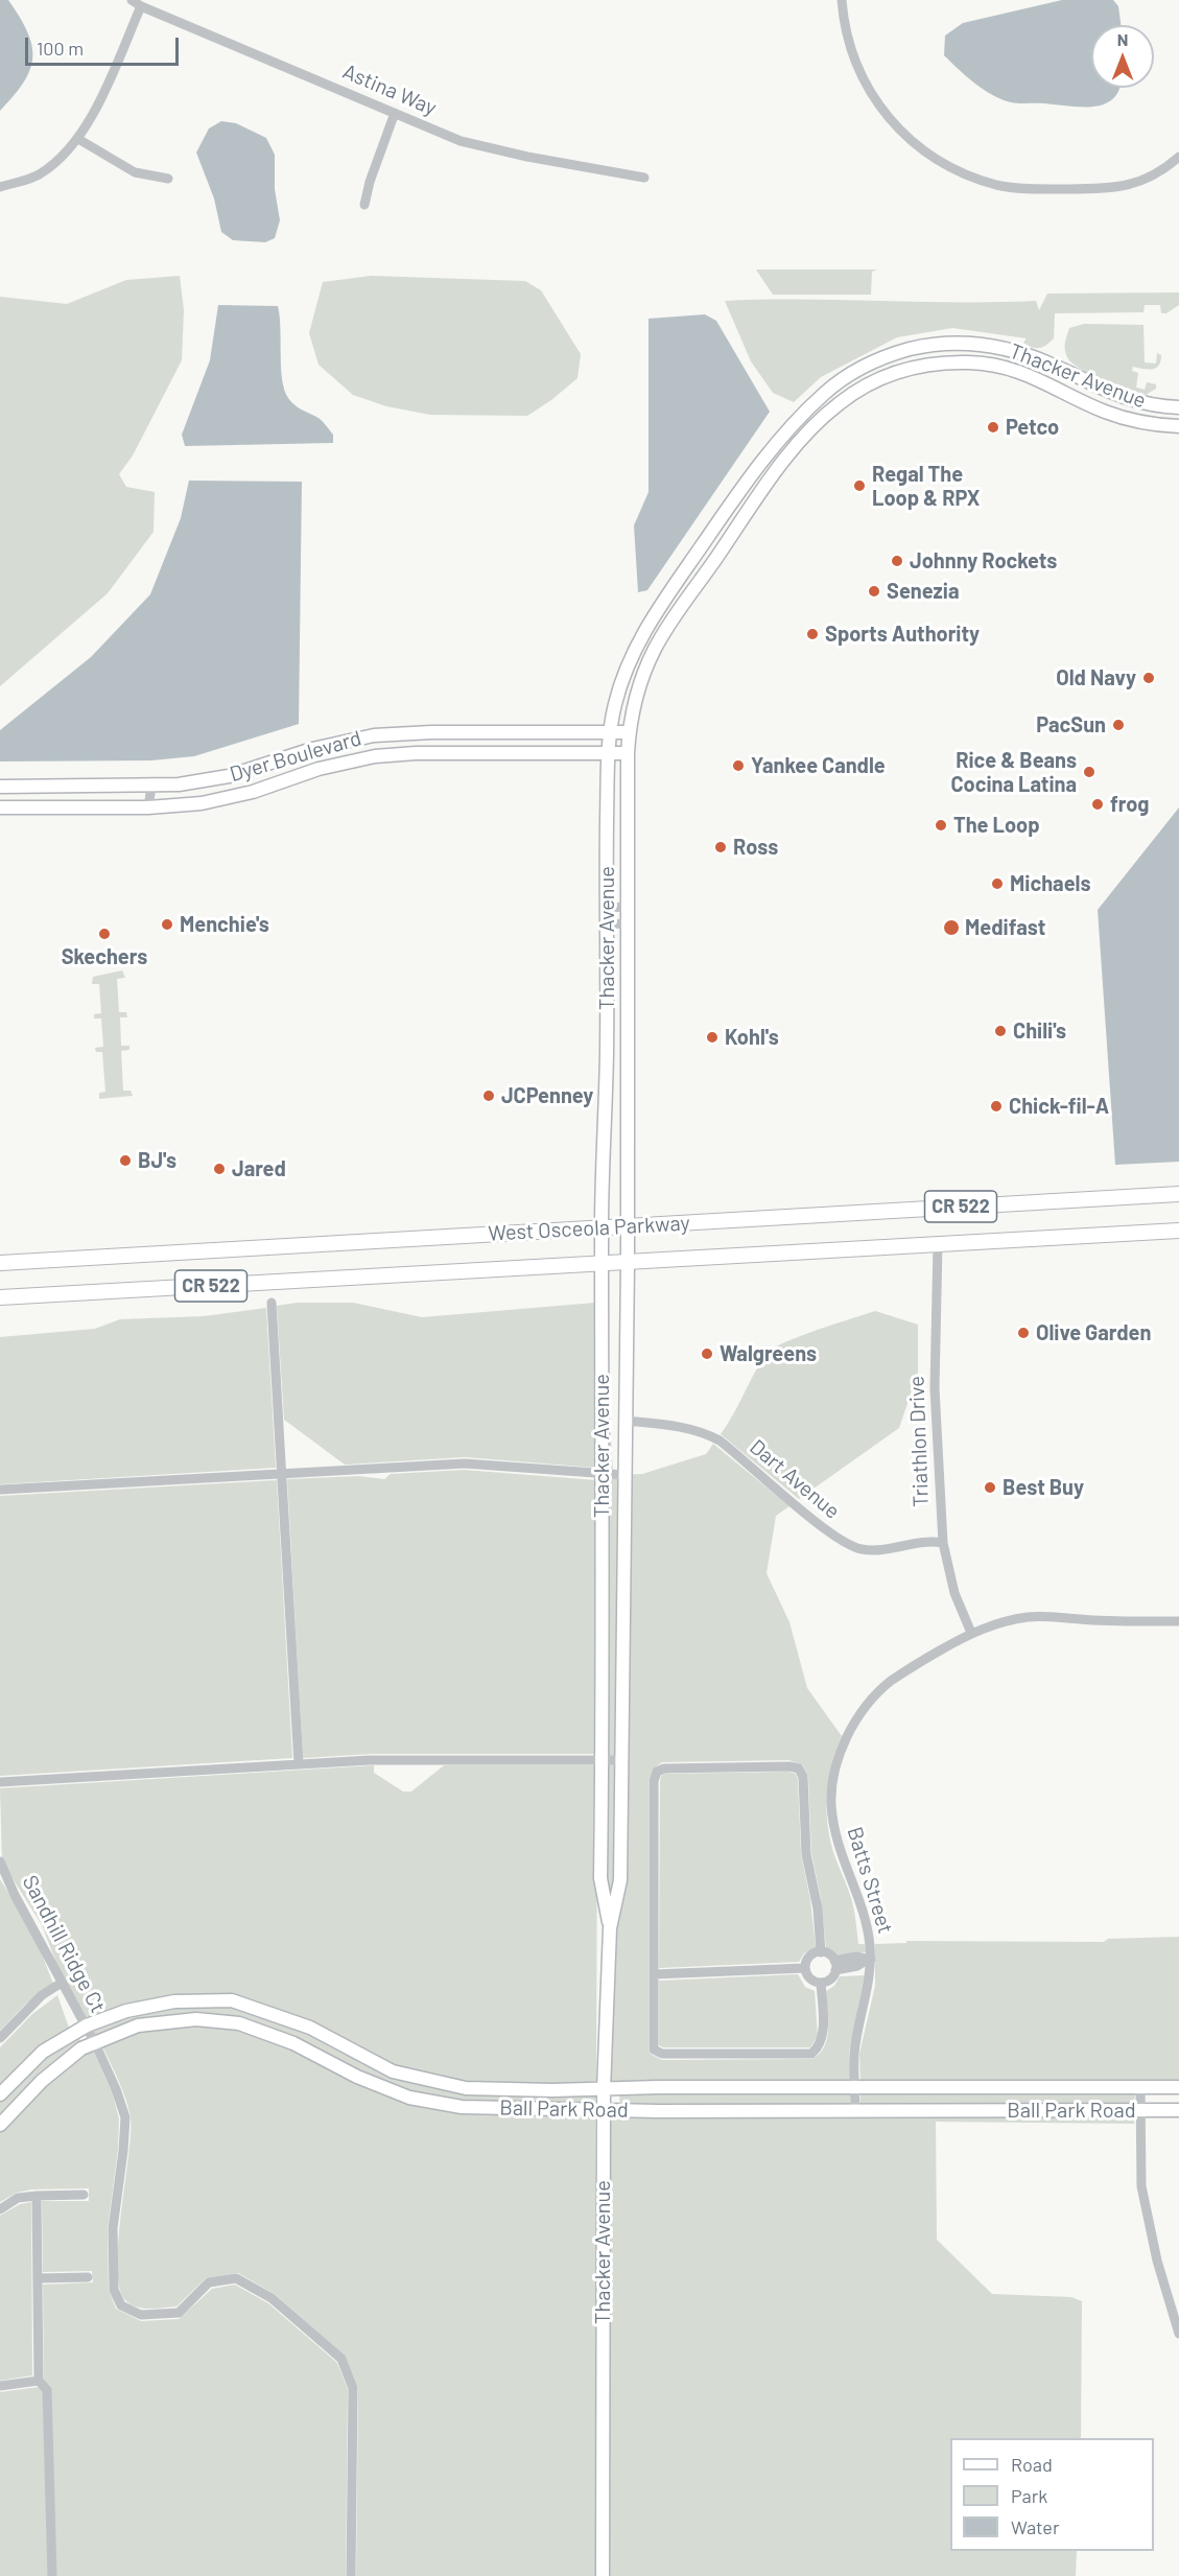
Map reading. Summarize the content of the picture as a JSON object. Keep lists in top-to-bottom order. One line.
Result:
{"streets":{"main road":["CR 522","West Osceola Parkway"],"street":["Astina Way","Thacker Avenue","Dyer Boulevard","Triathlon Drive","Dart Avenue","Batts Street","Sandhill Ridge Ct","Ball Park Road"]},"crossings":[["Thacker Avenue","Dyer Boulevard"],["Thacker Avenue","West Osceola Parkway"],["Thacker Avenue","Dart Avenue"],["Thacker Avenue","Ball Park Road"],["West Osceola Parkway","Triathlon Drive"],["Triathlon Drive","Dart Avenue"],["Triathlon Drive","Batts Street"],["Batts Street","Ball Park Road"],["Sandhill Ridge Ct","Ball Park Road"]],"places":["Petco","Regal The Loop & RPX","Johnny Rockets","Senezia","Sports Authority","Old Navy","PacSun","Yankee Candle","Rice & Beans Cocina Latina","frog","The Loop","Ross","Michaels","Menchie's","Medifast","Skechers","Chili's","Kohl's","JCPenney","Chick-fil-A","BJ's","Jared","Olive Garden","Walgreens","Best Buy"],"legend":["Road","Park","Water"],"scale_bar":"100 m","north":"top"}
